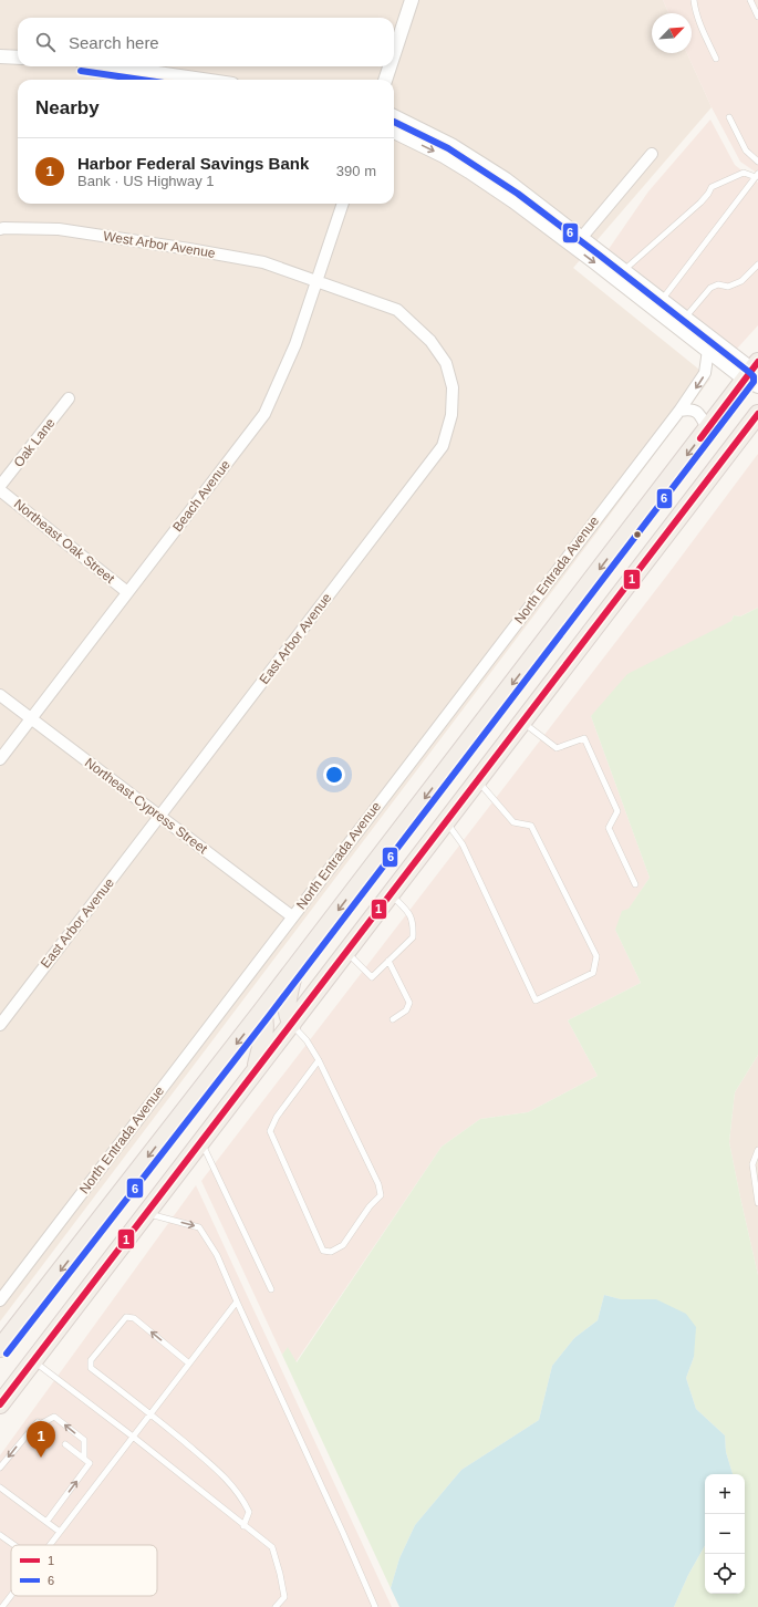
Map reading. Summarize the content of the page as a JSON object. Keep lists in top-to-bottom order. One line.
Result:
{"streets":{"street":["West Arbor Avenue","Oak Lane","Beach Avenue","Northeast Oak Street","North Entrada Avenue","East Arbor Avenue","Northeast Cypress Street"]},"crossings":[["West Arbor Avenue","Beach Avenue"],["West Arbor Avenue","East Arbor Avenue"],["Beach Avenue","Northeast Oak Street"],["Beach Avenue","East Arbor Avenue"],["Beach Avenue","Northeast Cypress Street"],["North Entrada Avenue","Northeast Cypress Street"],["East Arbor Avenue","Northeast Cypress Street"]],"lines":["transit line 6","transit line 1"],"legend":["1","6"],"north":"top right","page":{"search":"Search here","heading":"Nearby","list":[{"mark":"1","name":"Harbor Federal Savings Bank","note":"Bank · US Highway 1","value":"390 m"}],"pins":"1","map_buttons":["+","−"]}}
